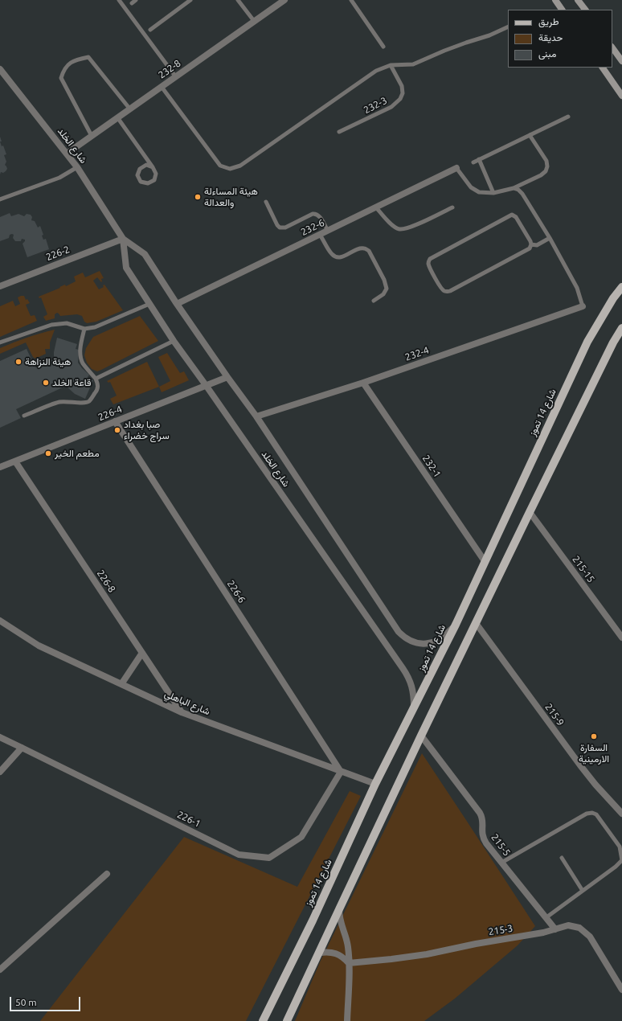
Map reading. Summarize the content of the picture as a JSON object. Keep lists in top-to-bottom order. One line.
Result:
{"streets":{"main road":["شارع 14 تموز"],"street":["232-8","شارع الخلد","232-6","226-2","232-4","226-4","232-1","215-15","226-8","226-6","شارع الباهلي","215-9","226-1","215-5","215-3"],"lane":["232-3"]},"crossings":[["232-8","شارع الخلد"],["شارع الخلد","232-6"],["شارع الخلد","226-2"],["شارع الخلد","232-4"],["شارع الخلد","شارع 14 تموز"],["شارع الخلد","226-4"],["232-4","232-1"],["شارع 14 تموز","232-1"],["شارع 14 تموز","شارع الباهلي"],["226-4","226-8"],["226-4","226-6"],["226-8","شارع الباهلي"],["226-6","شارع الباهلي"],["226-6","226-1"],["شارع الباهلي","226-1"],["215-5","215-3"]],"places":["هيئة المساءلة والعدالة","هيئة النزاهة","قاعة الخلد","صبا بغداد سراج خضراء","مطعم الخير","السفارة الارمينية"],"legend":["طريق","حديقة","مبنى"],"scale_bar":"50 m"}
